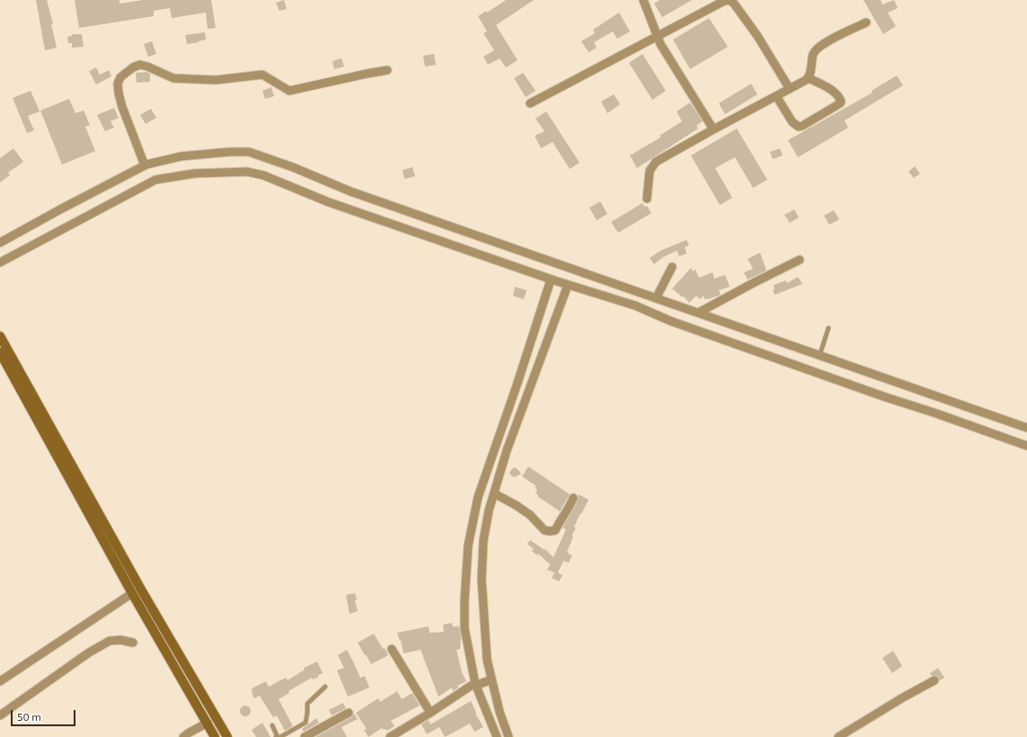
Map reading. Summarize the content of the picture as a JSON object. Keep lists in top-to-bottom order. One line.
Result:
{"scale_bar":"50 m"}
